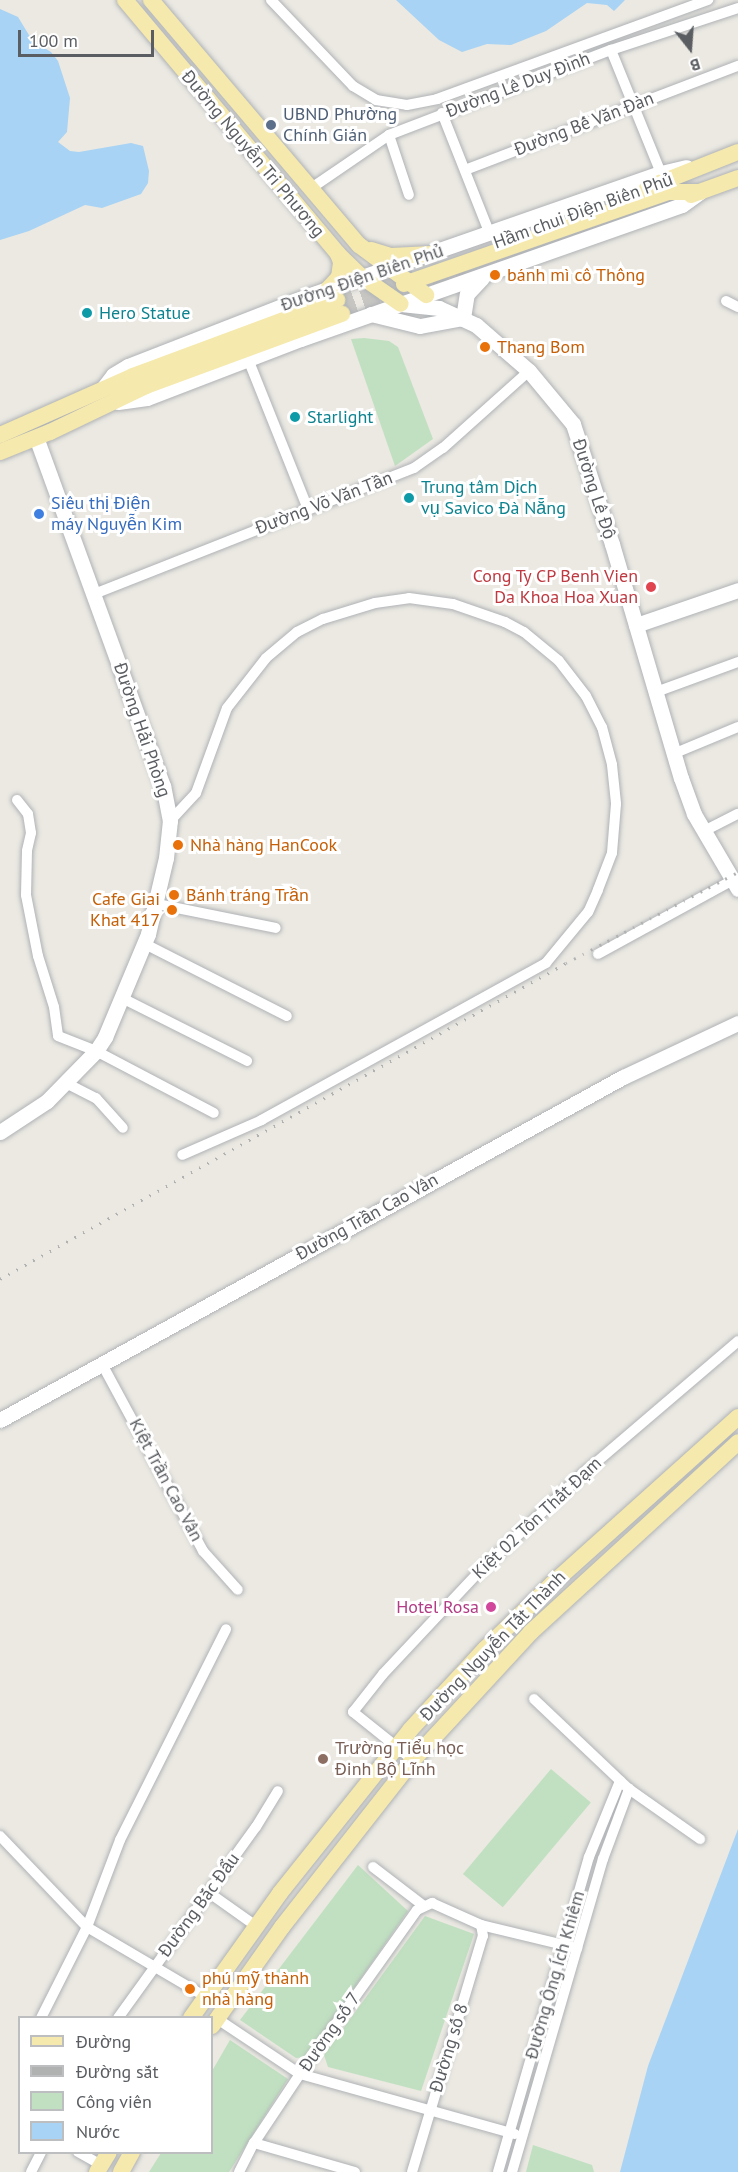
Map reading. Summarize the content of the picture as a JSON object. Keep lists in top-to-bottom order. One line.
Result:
{"streets":{"main road":["Đường Nguyễn Tri Phương","Hầm chui Điện Biên Phủ","Đường Điện Biên Phủ","Đường Nguyễn Tất Thành"],"street":["Đường Lê Duy Đình","Đường Bế Văn Đàn","Đường Lê Độ","Đường Võ Văn Tần","Đường Hải Phòng","Đường Trần Cao Vân","Kiệt Trần Cao Vân","Kiệt 02 Tôn Thất Đạm","Đường Bắc Đẩu","Đường Ông Ích Khiêm","Đường số 7","Đường số 8"]},"crossings":[["Đường Lê Duy Đình","Đường Nguyễn Tri Phương"],["Đường Nguyễn Tri Phương","Đường Điện Biên Phủ"],["Đường Nguyễn Tri Phương","Đường Lê Độ"],["Hầm chui Điện Biên Phủ","Đường Điện Biên Phủ"],["Đường Điện Biên Phủ","Đường Lê Độ"],["Đường Điện Biên Phủ","Đường Hải Phòng"],["Đường Lê Độ","Đường Võ Văn Tần"],["Đường Võ Văn Tần","Đường Hải Phòng"],["Đường Trần Cao Vân","Kiệt Trần Cao Vân"],["Kiệt 02 Tôn Thất Đạm","Đường Nguyễn Tất Thành"]],"places":["UBND Phường Chính Gián","bánh mì cô Thông","Hero Statue","Thang Bom","Starlight","Trung tâm Dịch vụ Savico Đà Nẵng","Siêu thị Điện máy Nguyễn Kim","Cong Ty CP Benh Vien Da Khoa Hoa Xuan","Nhà hàng HanCook","Bánh tráng Trần","Cafe Giai Khat 417","Hotel Rosa","Trường Tiểu học Đinh Bộ Lĩnh","phú mỹ thành nhà hàng"],"legend":["Đường","Đường sắt","Công viên","Nước"],"scale_bar":"100 m","north":"bottom"}
